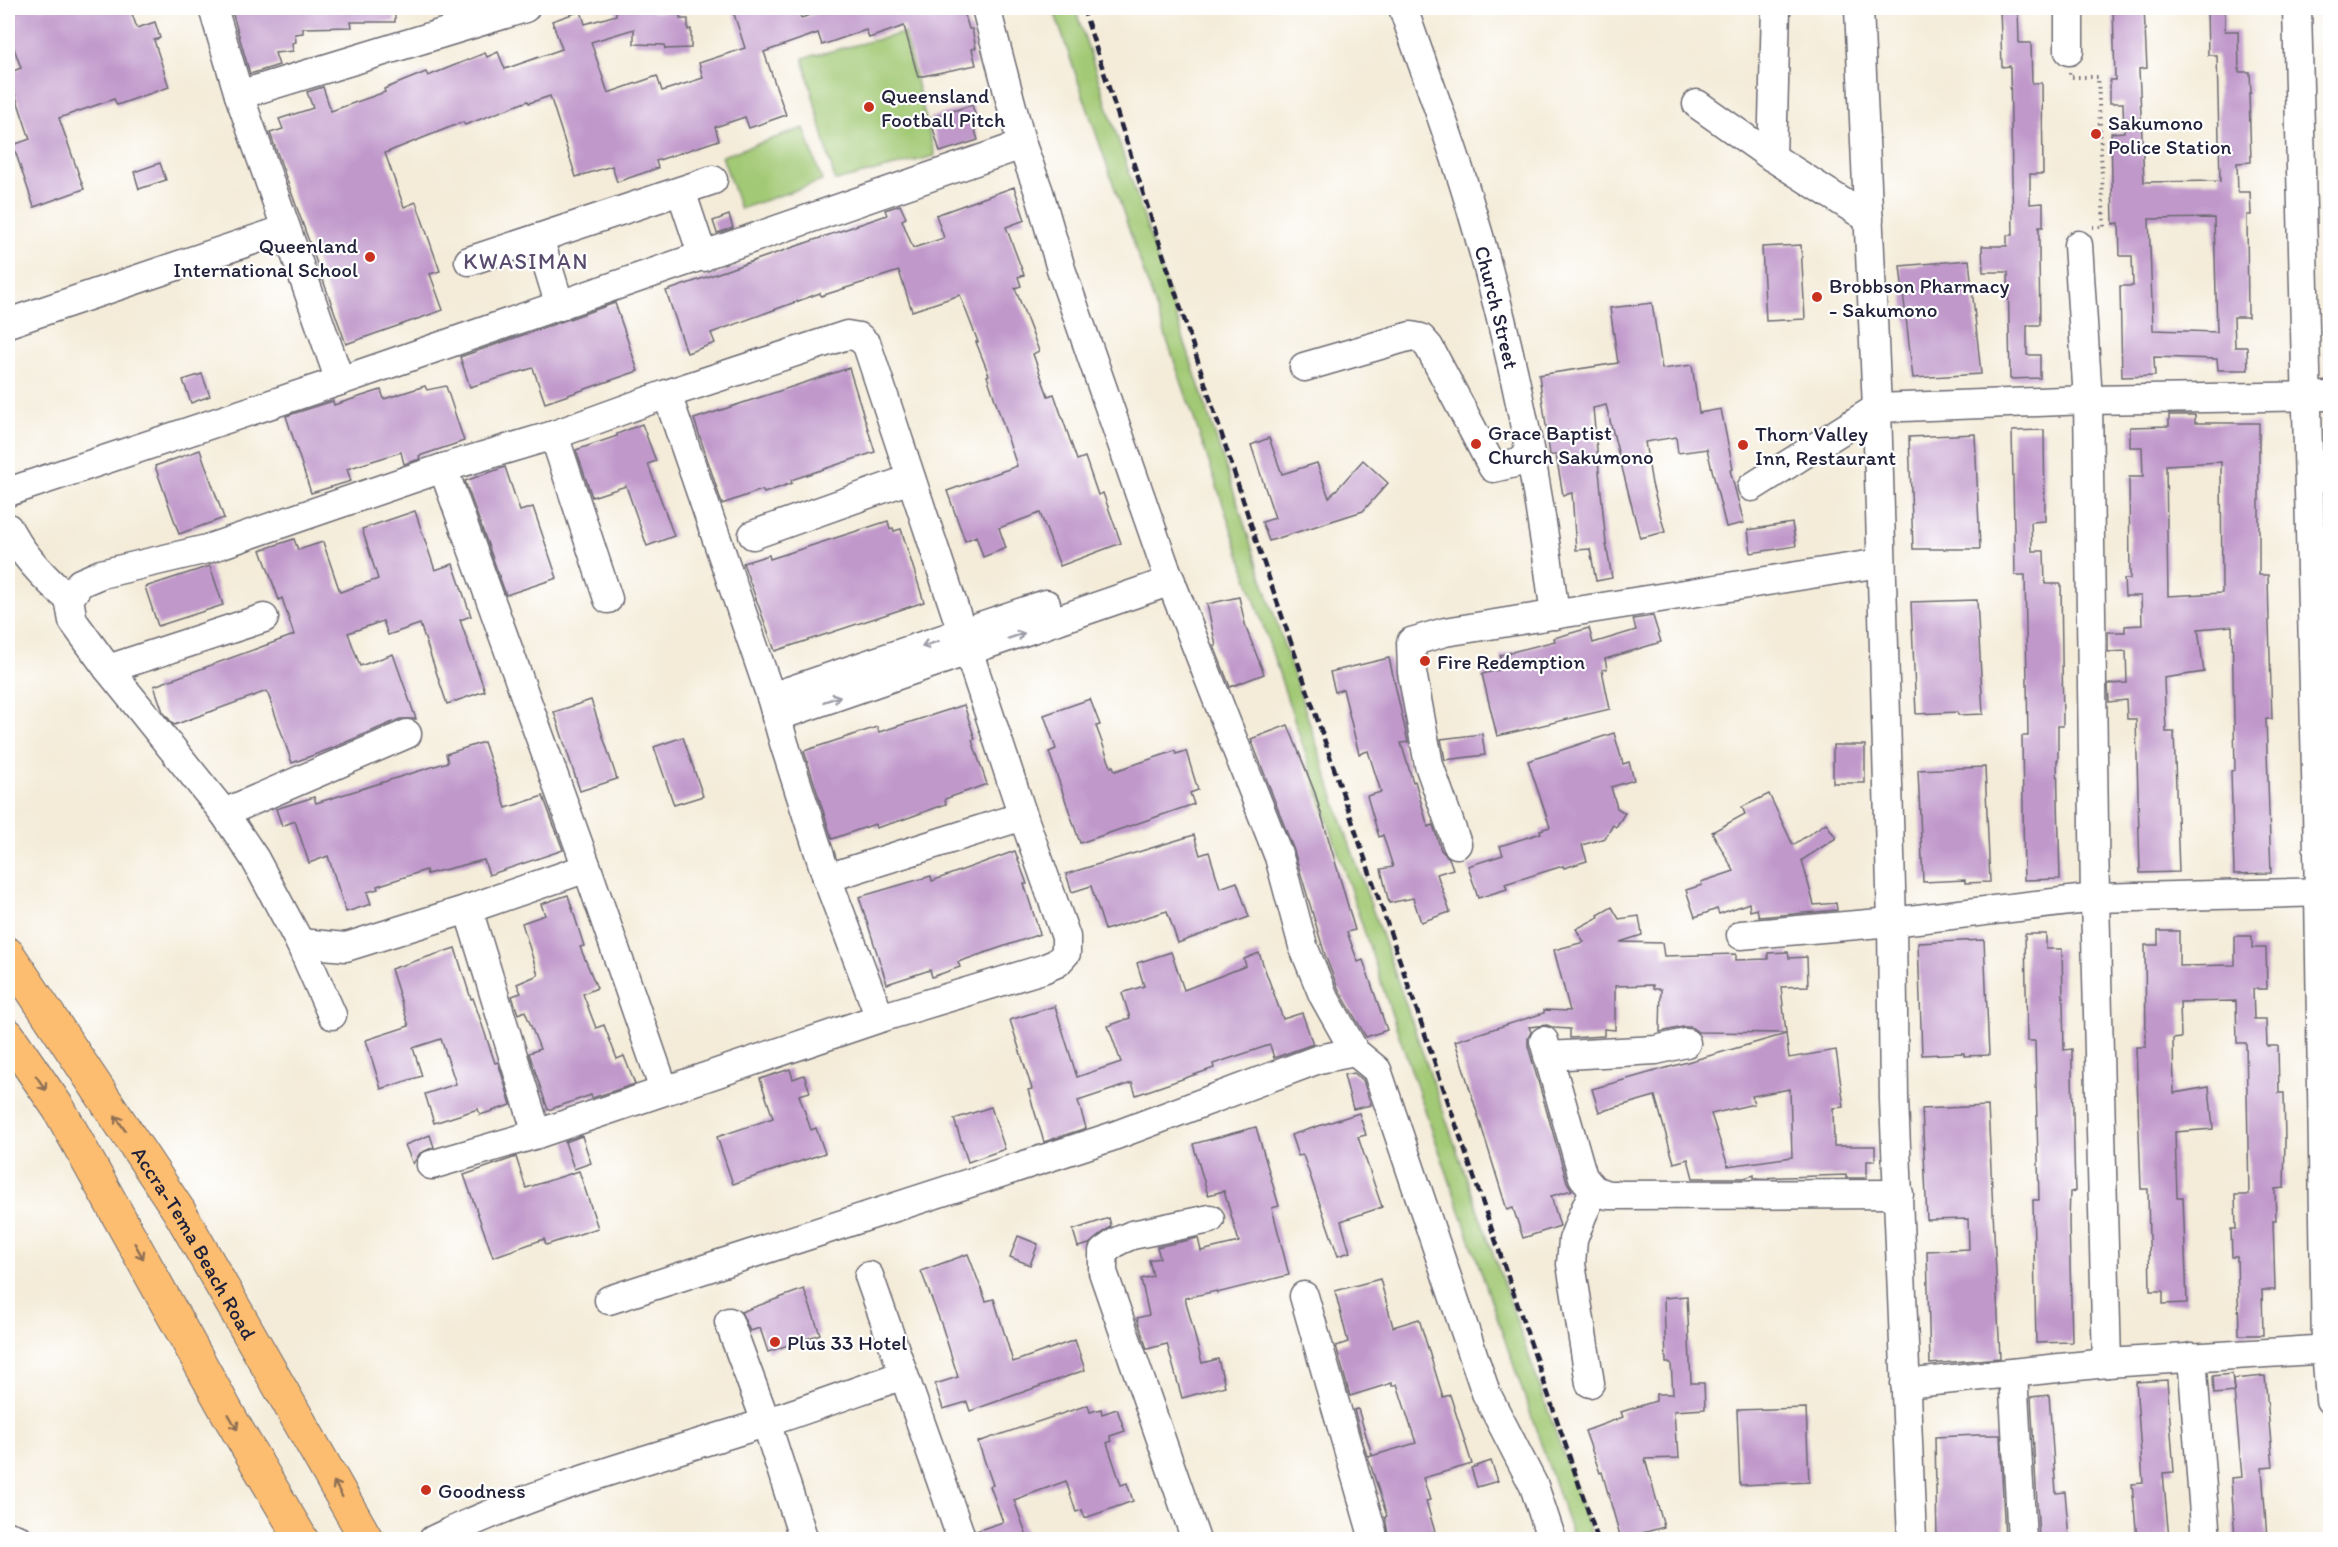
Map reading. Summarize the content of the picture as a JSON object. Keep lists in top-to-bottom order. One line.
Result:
{"streets":{"main road":["Accra-Tema Beach Road"],"street":["Church Street"]},"districts":["KWASIMAN"],"places":["Queensland Football Pitch","Sakumono Police Station","Queenland International School","Brobbson Pharmacy - Sakumono","Grace Baptist Church Sakumono","Thorn Valley Inn, Restaurant","Fire Redemption","Plus 33 Hotel","Goodness"]}
